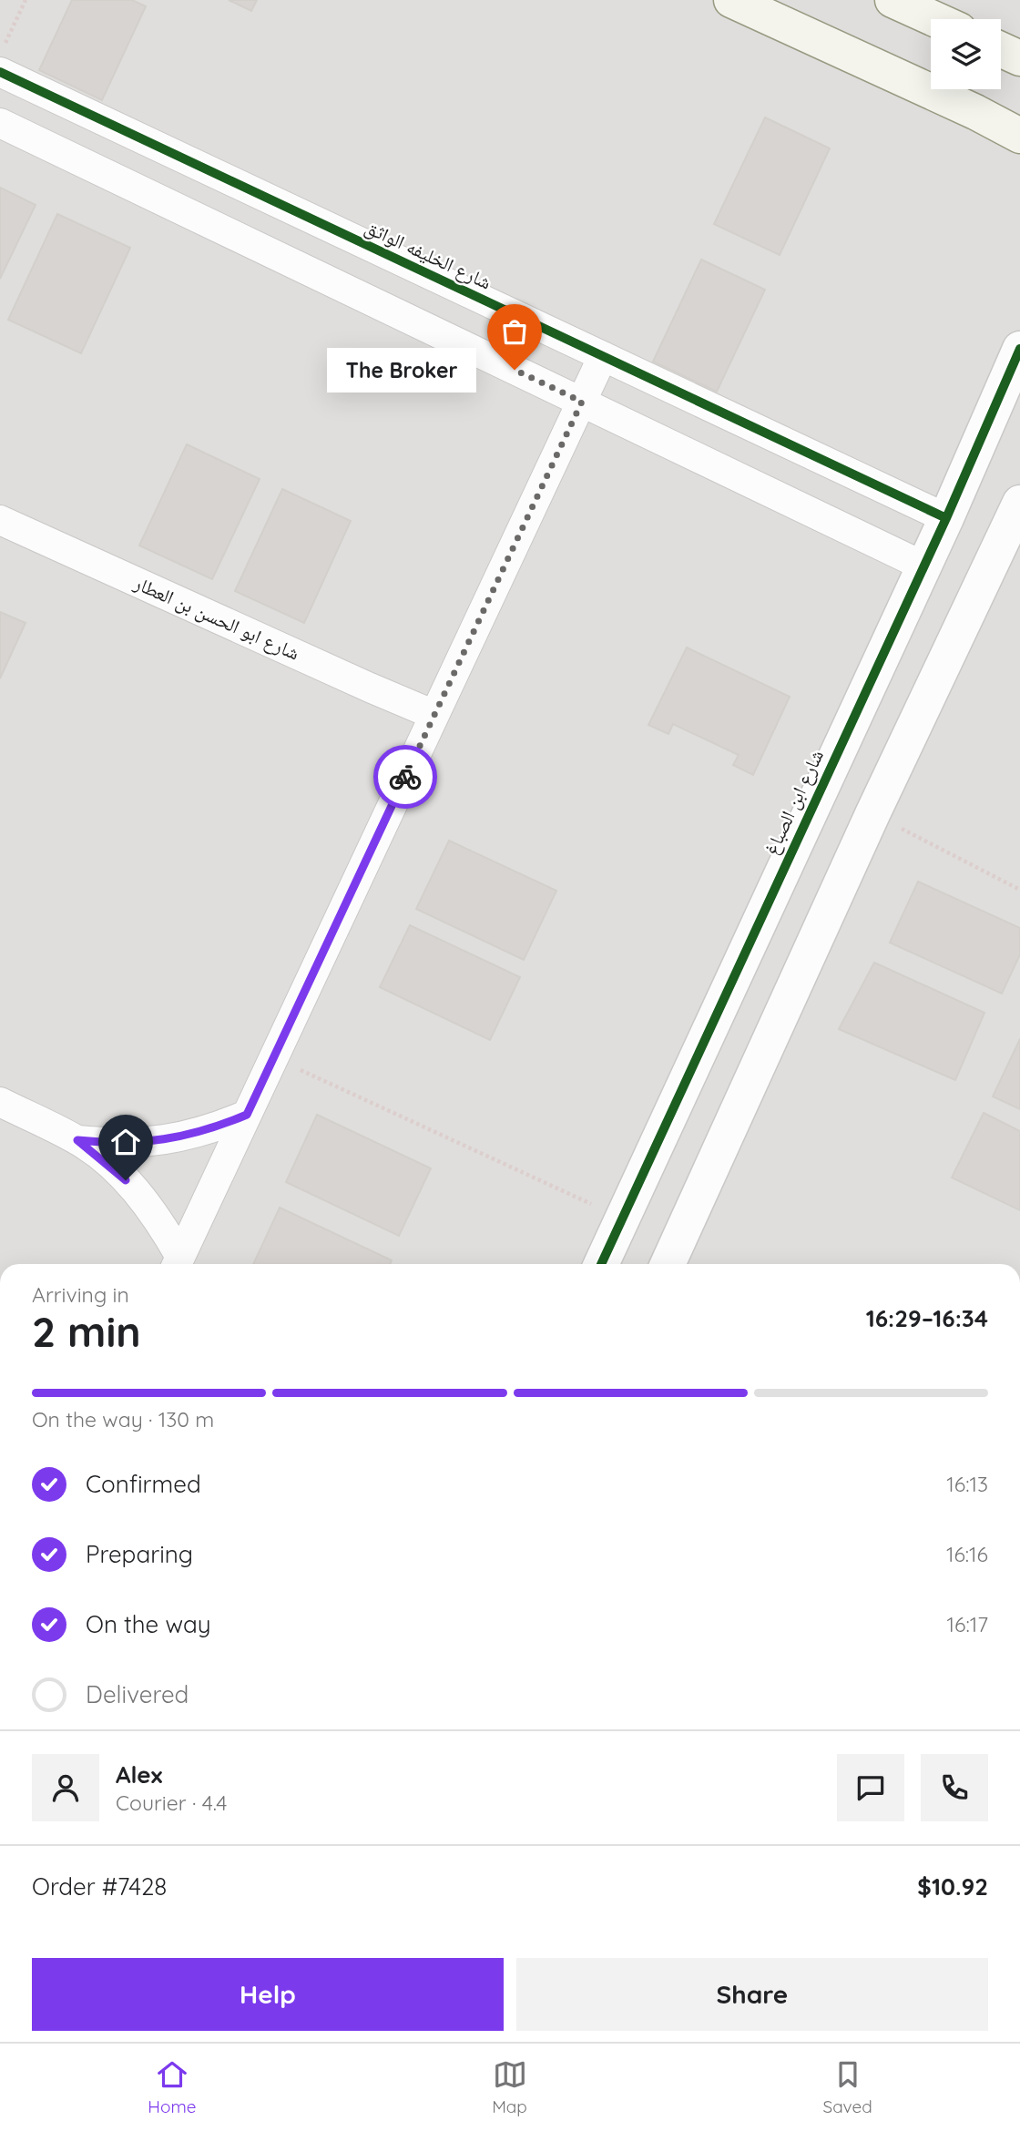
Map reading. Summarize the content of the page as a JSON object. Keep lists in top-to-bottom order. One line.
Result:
{"streets":{"street":["شارع الخليفه الواثق","شارع ابو الحسن بن العطار","شارع ابن الصباغ"]},"crossings":[["شارع الخليفه الواثق","شارع ابن الصباغ"]],"places":["The Broker"],"page":{"bubble":"The Broker","heading":["2 min","Arriving in","16:29–16:34"],"panel":["Alex","Courier · 4.4","Order #7428","$10.92"],"bar":"On the way · 130 m","list":[["Confirmed","16:13"],["Preparing","16:16"],["On the way","16:17"],"Delivered"],"buttons":["Help","Share"],"tabs":["Home","Map","Saved"]}}
